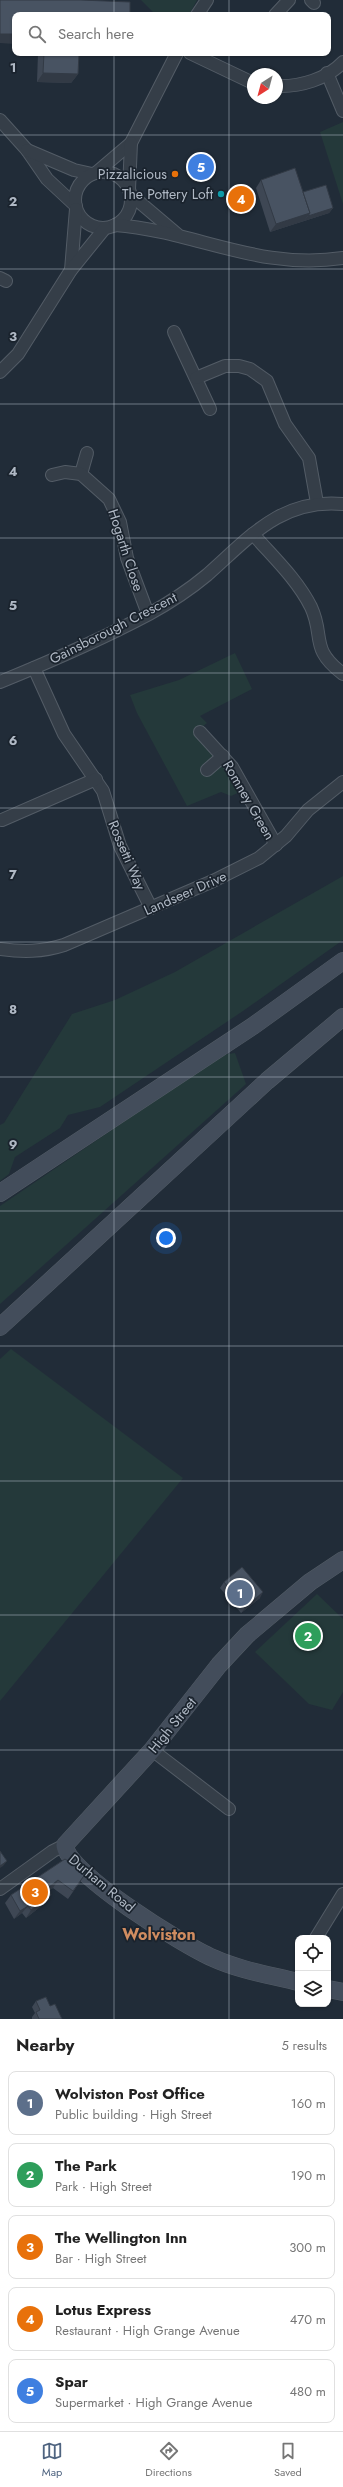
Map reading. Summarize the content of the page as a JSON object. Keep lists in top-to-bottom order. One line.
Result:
{"streets":{"street":["Hogarth Close","Gainsborough Crescent","Romney Green","Rossetti Way","Landseer Drive","High Street","Durham Road"]},"crossings":[["Hogarth Close","Gainsborough Crescent"],["Gainsborough Crescent","Rossetti Way"],["Romney Green","Landseer Drive"],["Rossetti Way","Landseer Drive"],["High Street","Durham Road"]],"districts":["Wolviston"],"places":["Pizzalicious","The Pottery Loft"],"north":"bottom left","page":{"search":"Search here","pins":["5","4","1","2","3"],"heading":["Nearby","5 results"],"list":[{"mark":"1","name":"Wolviston Post Office","note":"Public building · High Street","value":"160 m"},{"mark":"2","name":"The Park","note":"Park · High Street","value":"190 m"},{"mark":"3","name":"The Wellington Inn","note":"Bar · High Street","value":"300 m"},{"mark":"4","name":"Lotus Express","note":"Restaurant · High Grange Avenue","value":"470 m"},{"mark":"5","name":"Spar","note":"Supermarket · High Grange Avenue","value":"480 m"}],"nav":["Map","Directions","Saved"]},"grid":{"rows":["1","2","3","4","5","6","7","8","9"]}}
